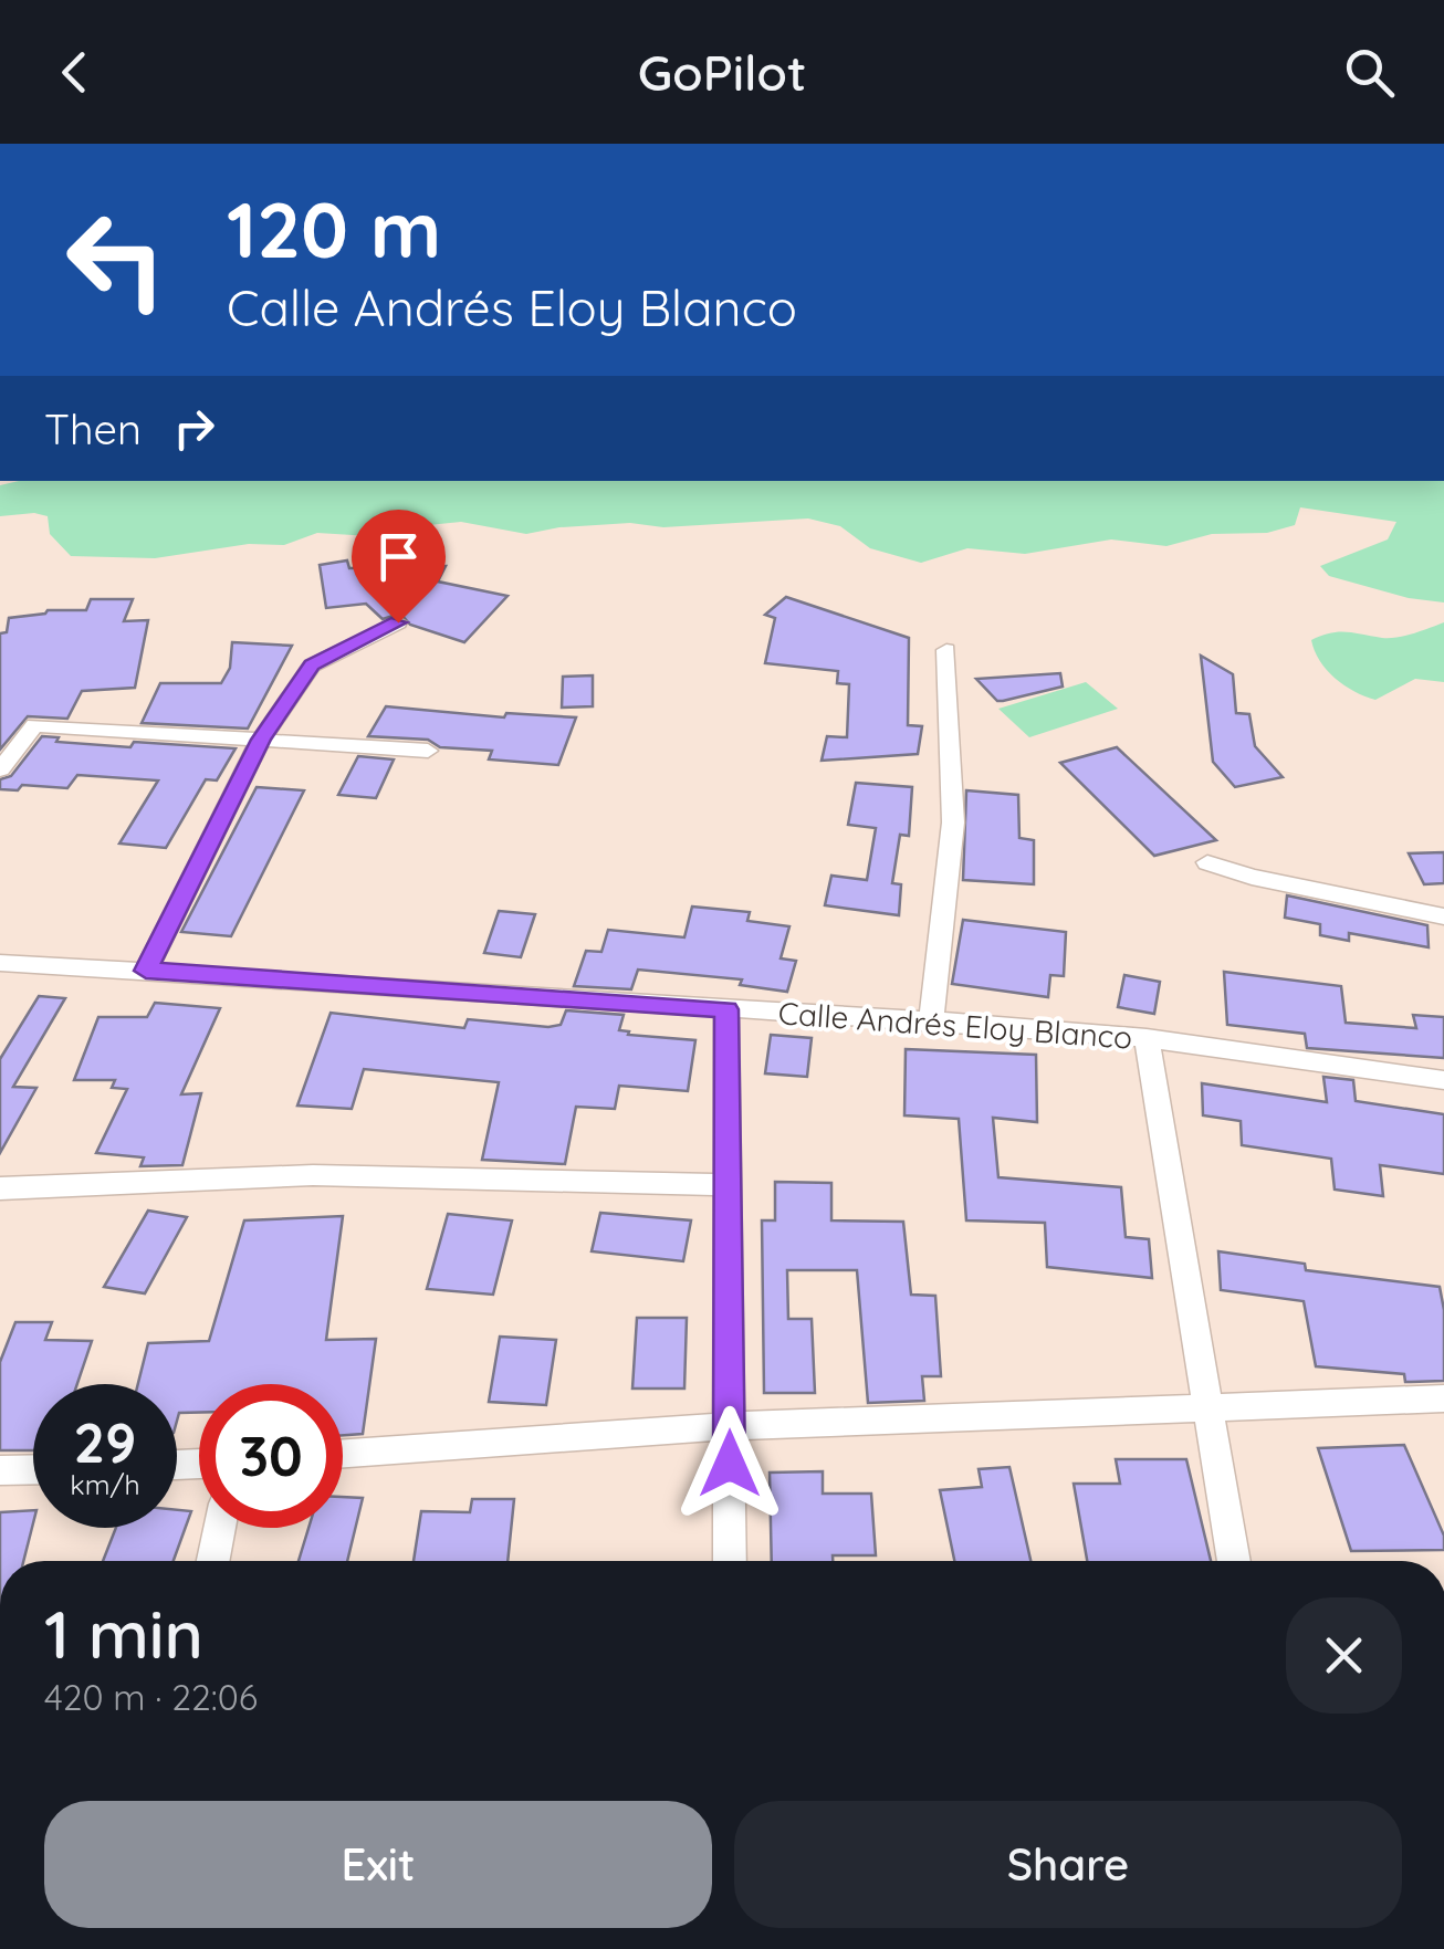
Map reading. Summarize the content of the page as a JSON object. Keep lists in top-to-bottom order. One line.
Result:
{"streets":{"street":["Calle Andrés Eloy Blanco"]},"page":{"header":"GoPilot","turn":["120 m","Calle Andrés Eloy Blanco"],"then":"Then","speed":"29 km/h","limit":"30","heading":["1 min","420 m · 22:06"],"buttons":["Exit","Share"]}}
